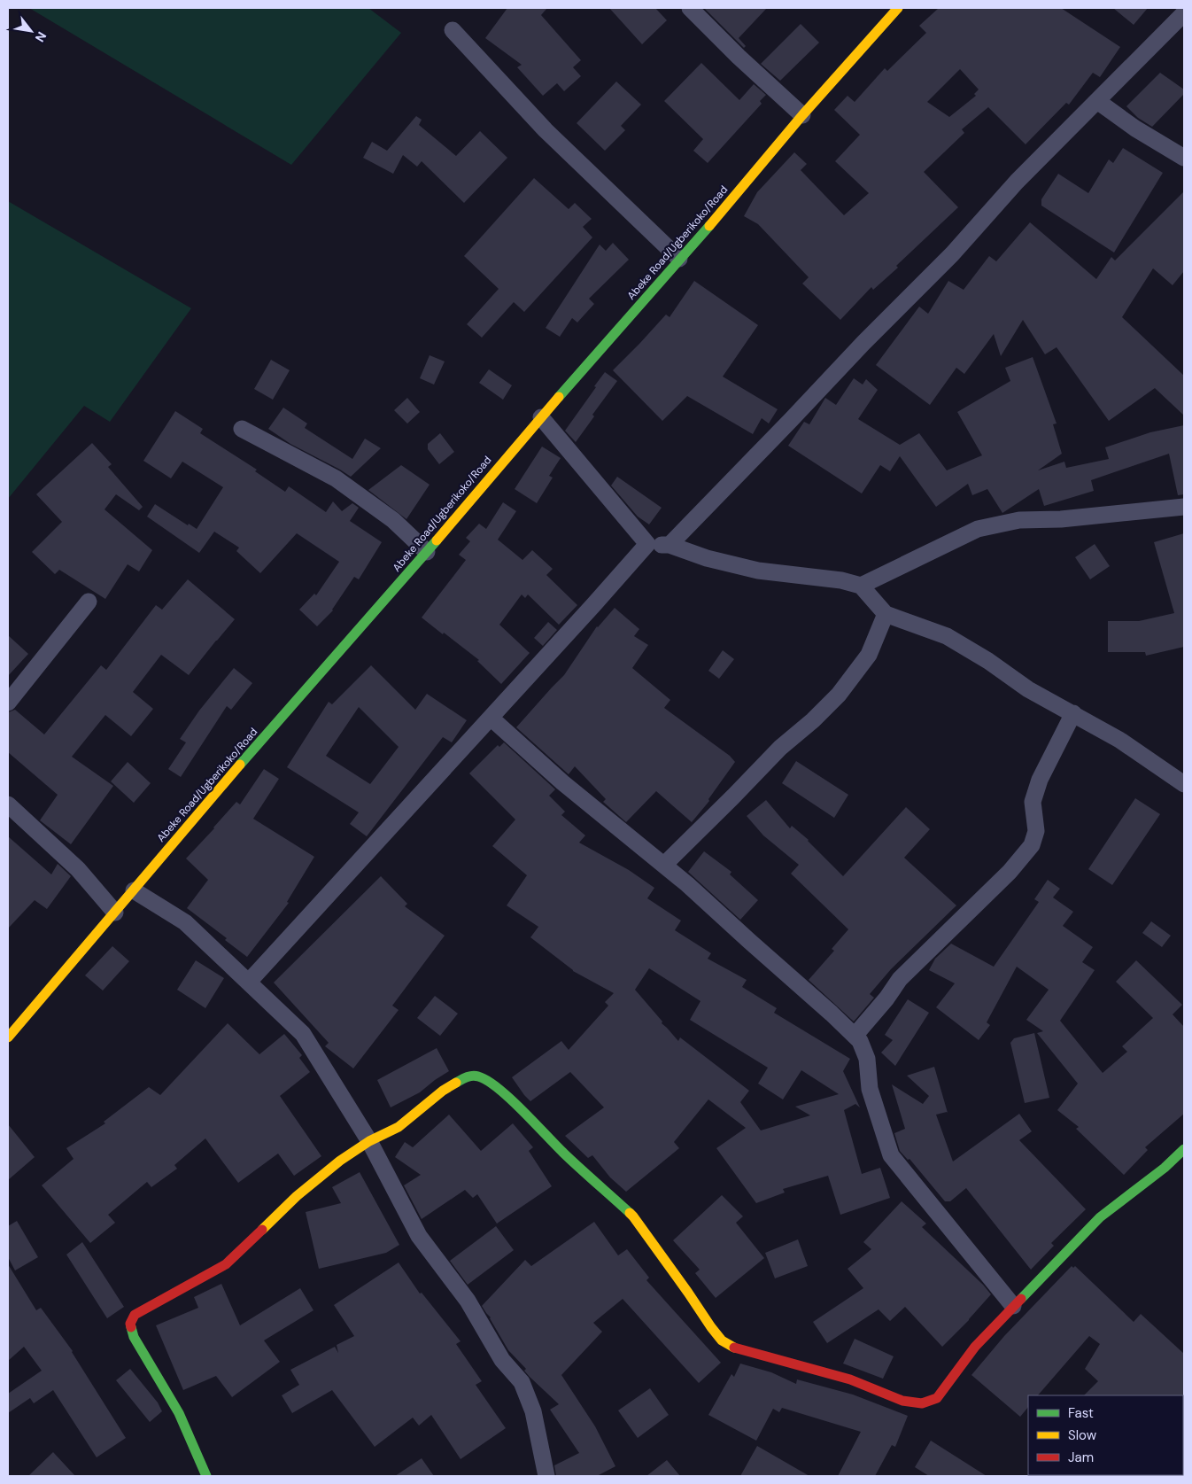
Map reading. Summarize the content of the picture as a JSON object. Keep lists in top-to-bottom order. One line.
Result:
{"streets":{"street":["Abeke Road/Ugberikoko/Road"]},"legend":["Fast","Slow","Jam"],"north":"bottom right"}
